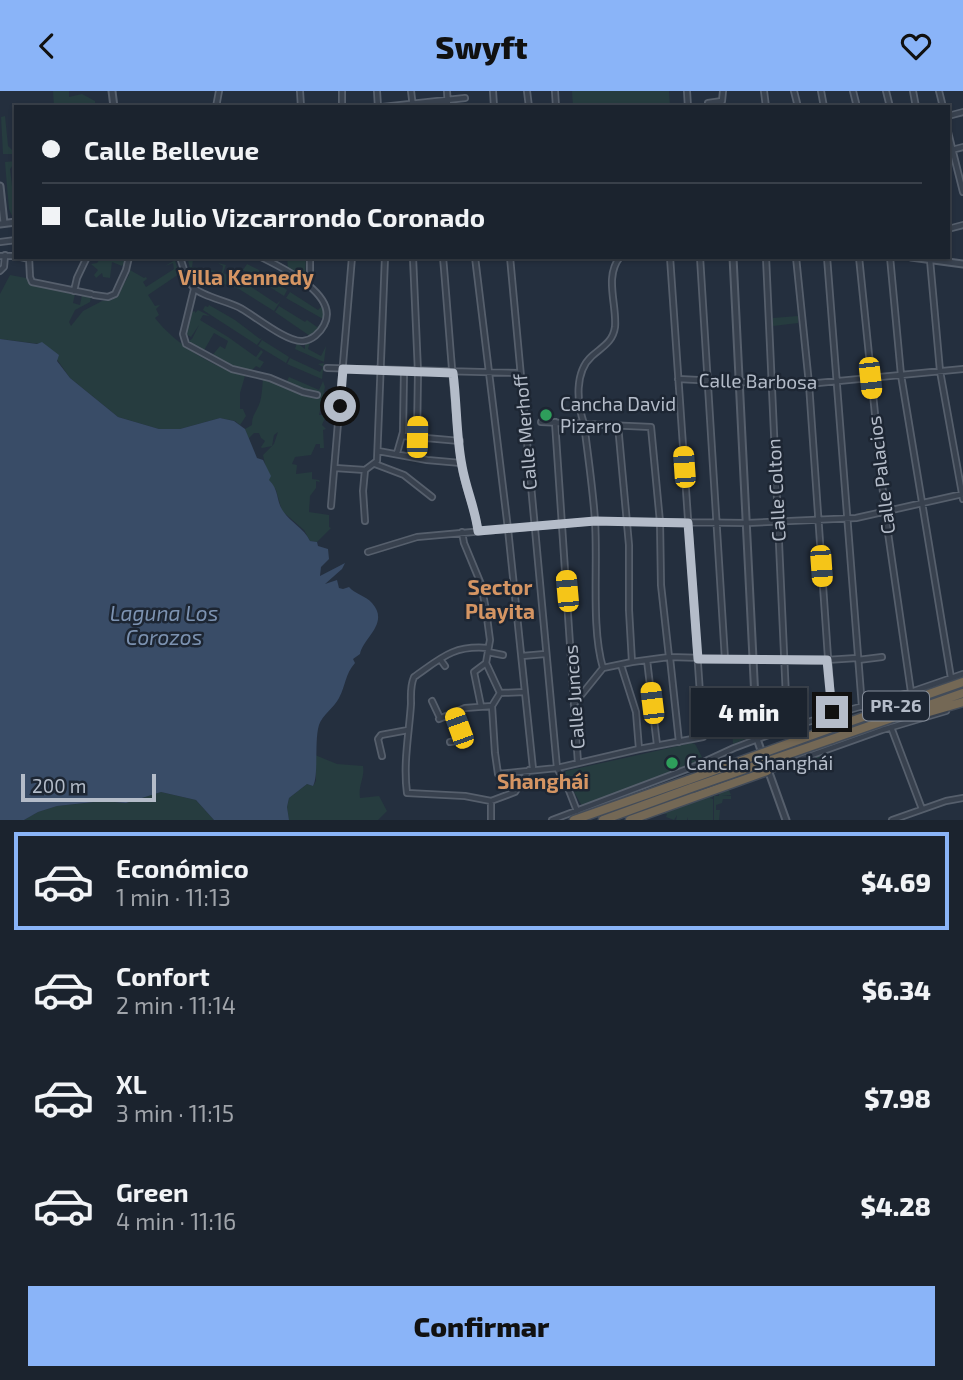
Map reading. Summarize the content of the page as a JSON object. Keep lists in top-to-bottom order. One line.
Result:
{"streets":{"highway":["PR-26"],"street":["Calle Barbosa","Calle Merhoff","Calle Palacios","Calle Colton","Calle Juncos"]},"crossings":[["Calle Barbosa","Calle Palacios"],["Calle Barbosa","Calle Colton"],["Calle Merhoff","PR-26"]],"districts":["Villa Kennedy","Sector Playita","Shanghái"],"water":["Laguna Los Corozos"],"places":["Cancha David Pizarro","Cancha Shanghái"],"scale_bar":"200 m","page":{"header":"Swyft","banner":["Calle Bellevue","Calle Julio Vizcarrondo Coronado"],"bubble":"4 min","scale":"200 m","list":[{"name":"Económico","note":"1 min · 11:13","value":"$4.69"},{"name":"Confort","note":"2 min · 11:14","value":"$6.34"},{"name":"XL","note":"3 min · 11:15","value":"$7.98"},{"name":"Green","note":"4 min · 11:16","value":"$4.28"}],"buttons":"Confirmar"}}
